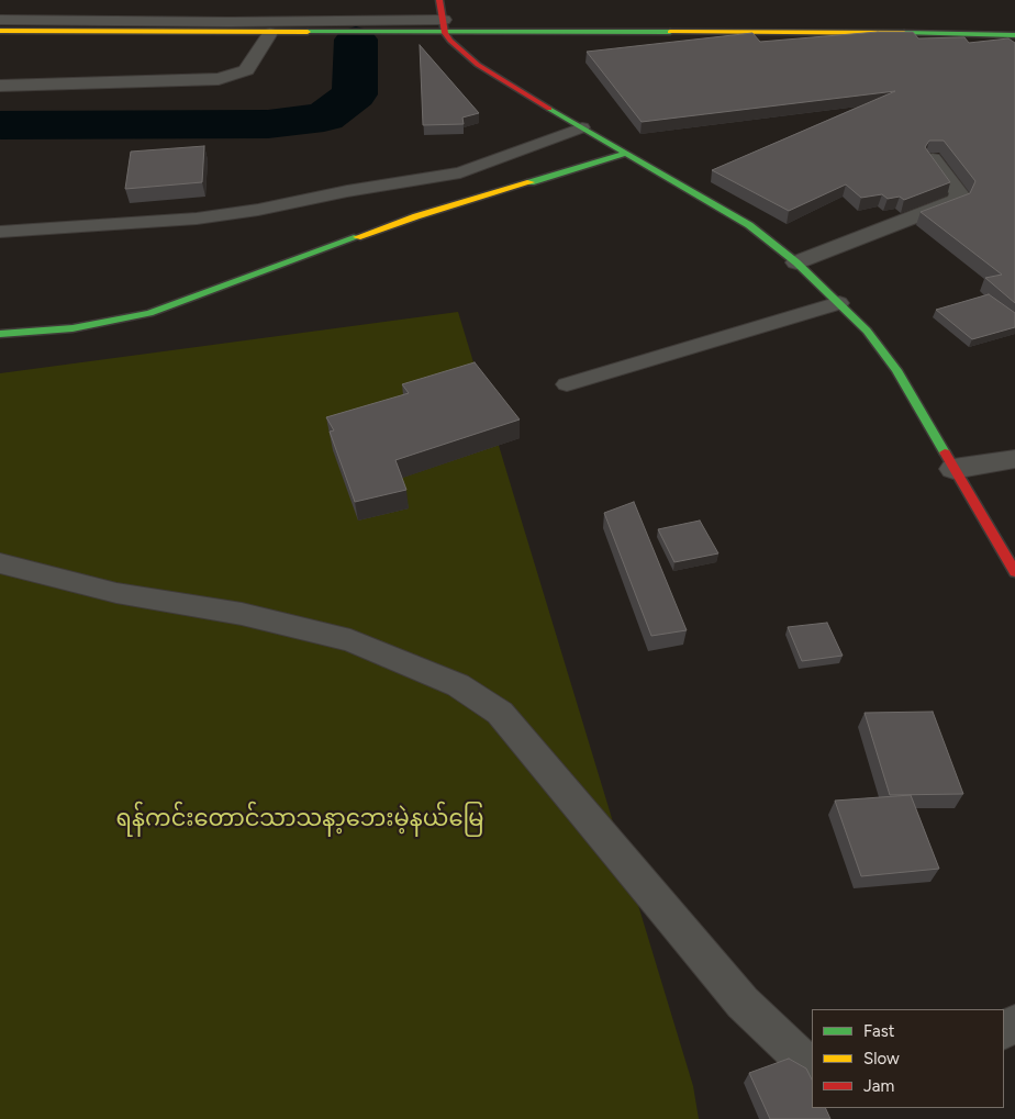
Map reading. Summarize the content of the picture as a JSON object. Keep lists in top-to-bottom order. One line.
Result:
{"parks":["ရန်ကင်းတောင်သာသနာ့ဘေးမဲ့နယ်မြေ"],"legend":["Fast","Slow","Jam"]}
